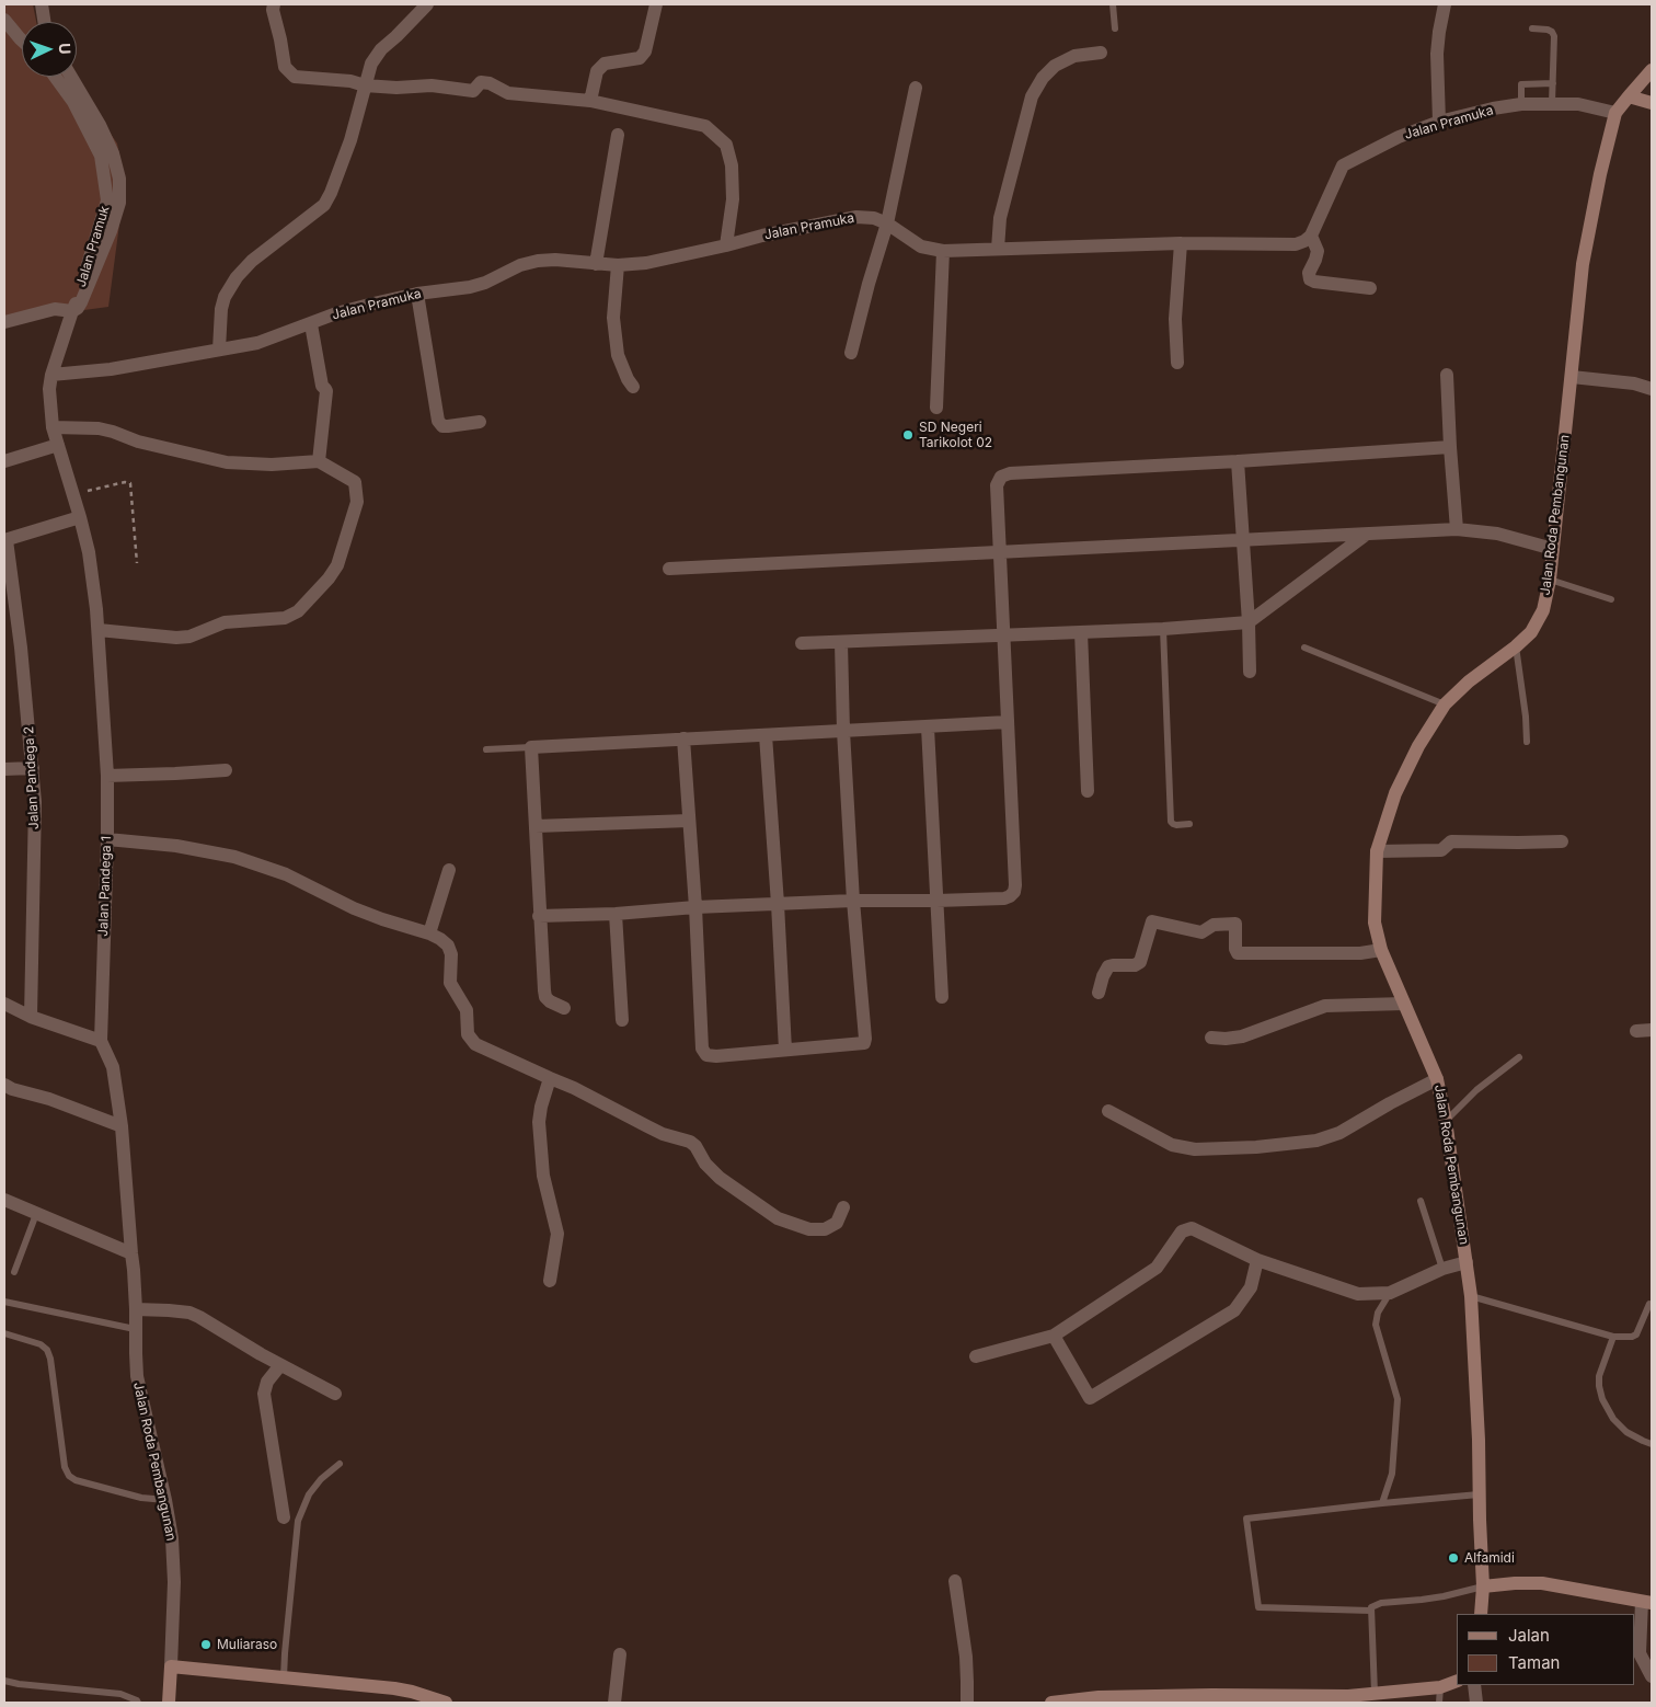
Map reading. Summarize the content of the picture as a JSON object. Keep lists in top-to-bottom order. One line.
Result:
{"streets":{"street":["Jalan Pramuka","Jalan Pramuk","Jalan Roda Pembangunan","Jalan Pandega 2","Jalan Pandega 1"]},"crossings":[["Jalan Pramuka","Jalan Roda Pembangunan"],["Jalan Pramuka","Jalan Pandega 1"],["Jalan Roda Pembangunan","Jalan Pandega 1"]],"places":["SD Negeri Tarikolot 02","Alfamidi","Muliaraso"],"legend":["Jalan","Taman"],"north":"right"}
